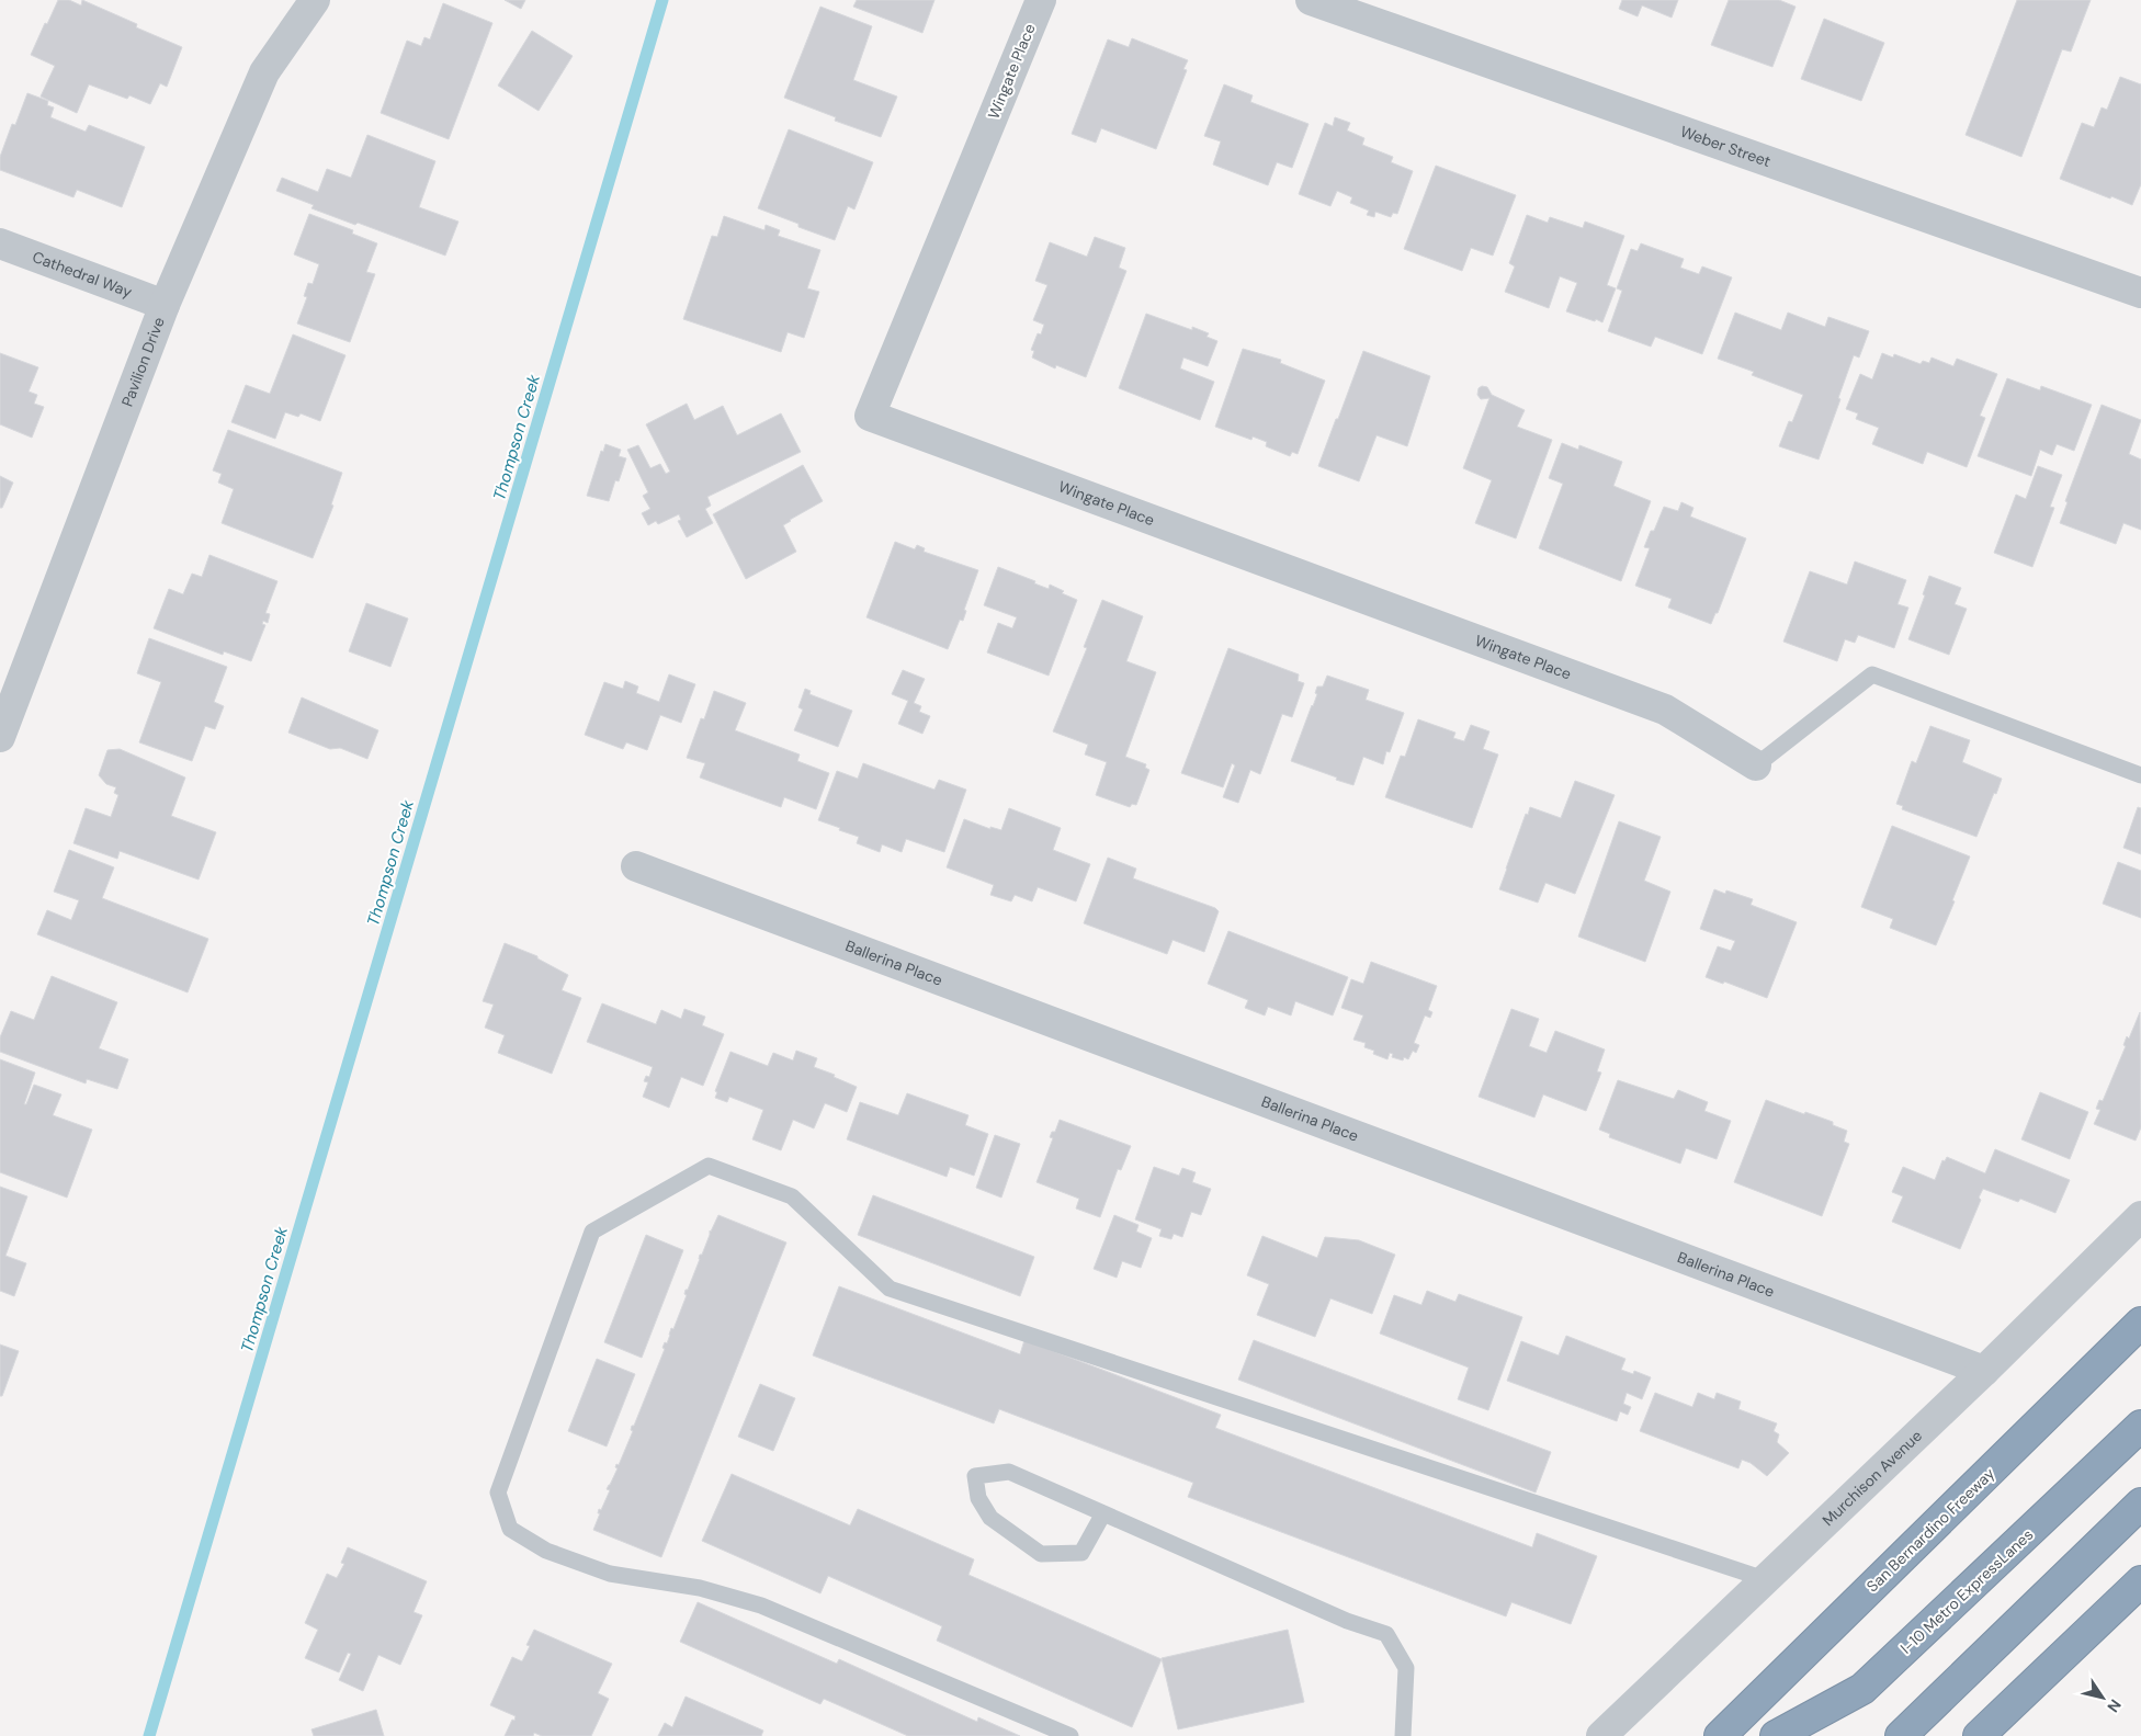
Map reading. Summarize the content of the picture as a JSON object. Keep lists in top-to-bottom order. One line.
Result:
{"streets":{"highway":["San Bernardino Freeway","I-10 Metro ExpressLanes"],"street":["Wingate Place","Weber Street","Cathedral Way","Pavilion Drive","Ballerina Place","Murchison Avenue"]},"crossings":[["Cathedral Way","Pavilion Drive"],["Ballerina Place","Murchison Avenue"]],"water":["Thompson Creek"],"north":"bottom right"}
